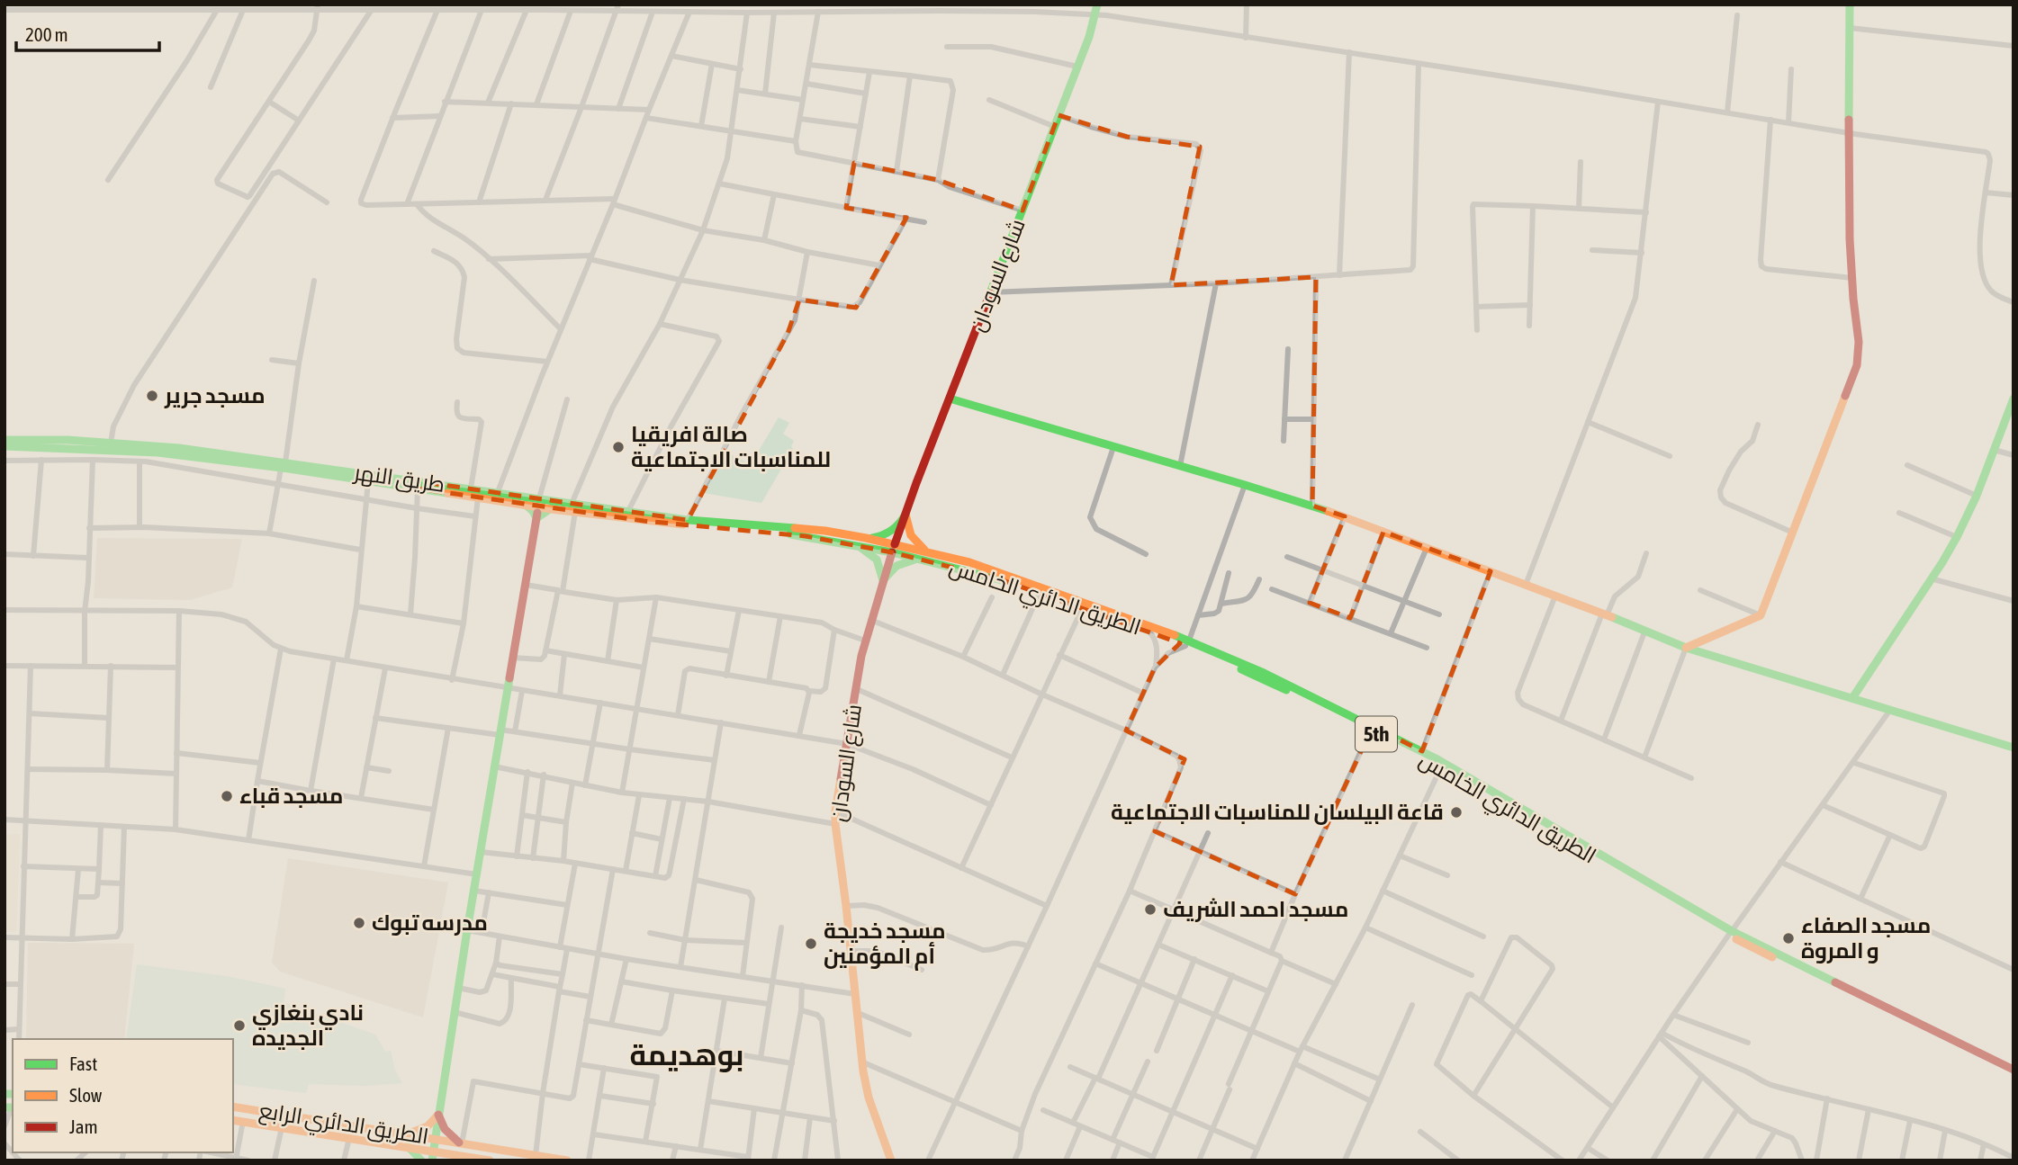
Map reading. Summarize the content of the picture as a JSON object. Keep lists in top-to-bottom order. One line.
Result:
{"streets":{"main road":["شارع السودان","طريق النهر","الطريق الدائري الخامس","5th","الطريق الدائري الرابع"]},"crossings":[["شارع السودان","الطريق الدائري الخامس"],["طريق النهر","الطريق الدائري الخامس"]],"districts":["بوهديمة"],"places":["مسجد جرير","صالة افريقيا للمناسبات الاجتماعية","مسجد قباء","قاعة البيلسان للمناسبات الاجتماعية","مسجد احمد الشريف","مدرسه تبوك","مسجد الصفاء و المروة","مسجد خديجة أم المؤمنين","نادي بنغازي الجديده"],"legend":["Fast","Slow","Jam"],"scale_bar":"200 m"}
